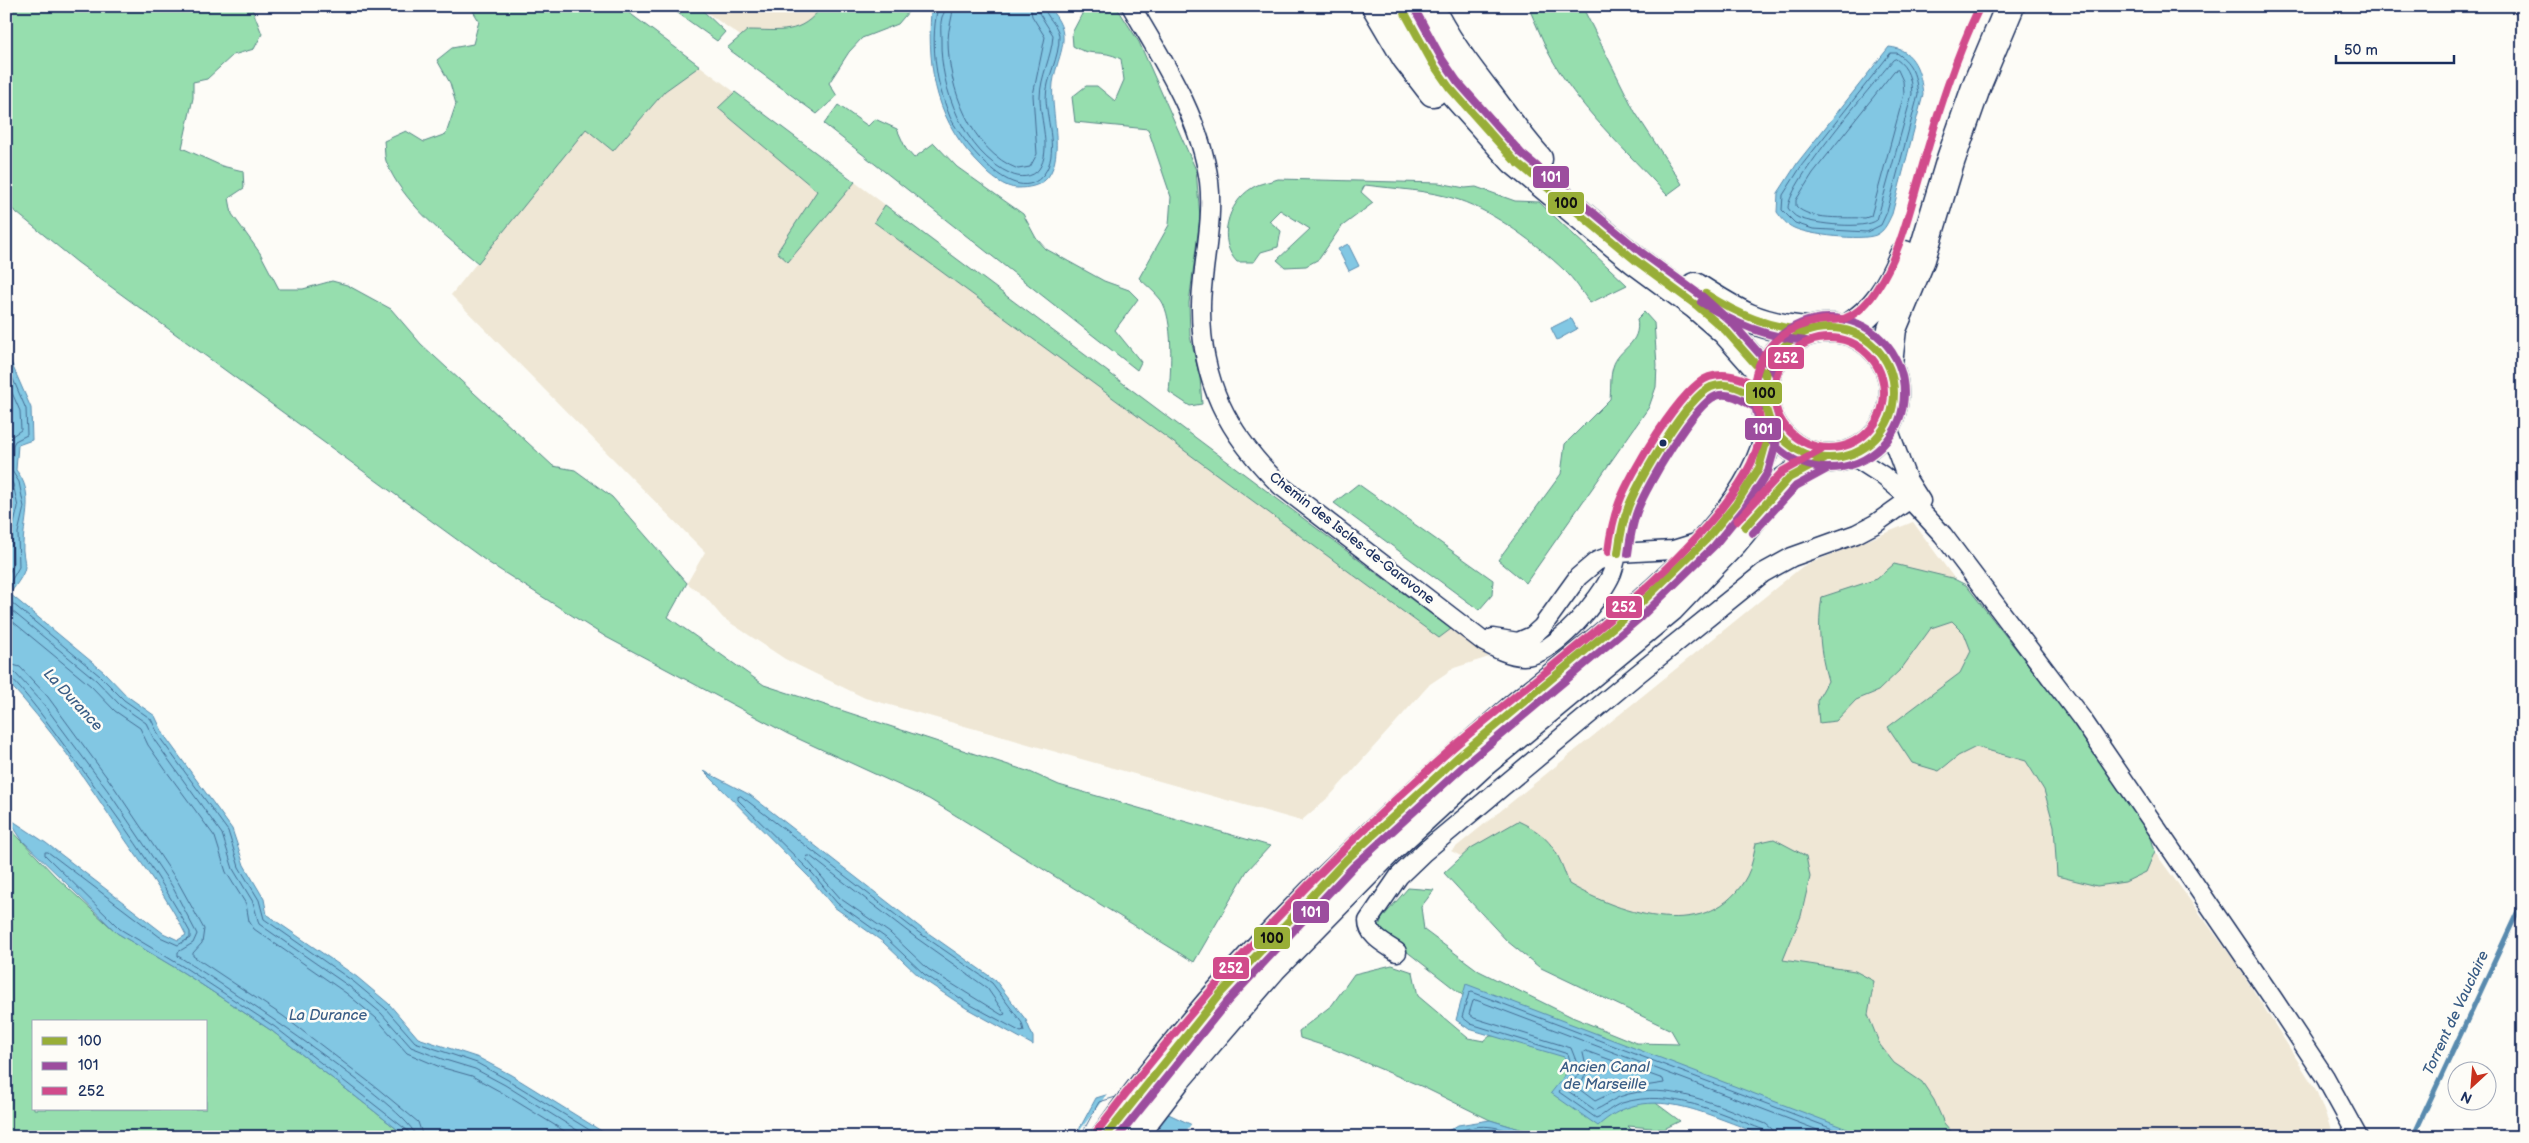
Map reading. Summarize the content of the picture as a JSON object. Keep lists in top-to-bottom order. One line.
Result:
{"streets":{"street":["Chemin des Iscles-de-Garavone"]},"water":["La Durance","Torrent de Vauclaire","Ancien Canal de Marseille"],"lines":["transit line 100","transit line 101","transit line 252"],"legend":["100","101","252"],"scale_bar":"50 m","north":"bottom left"}
